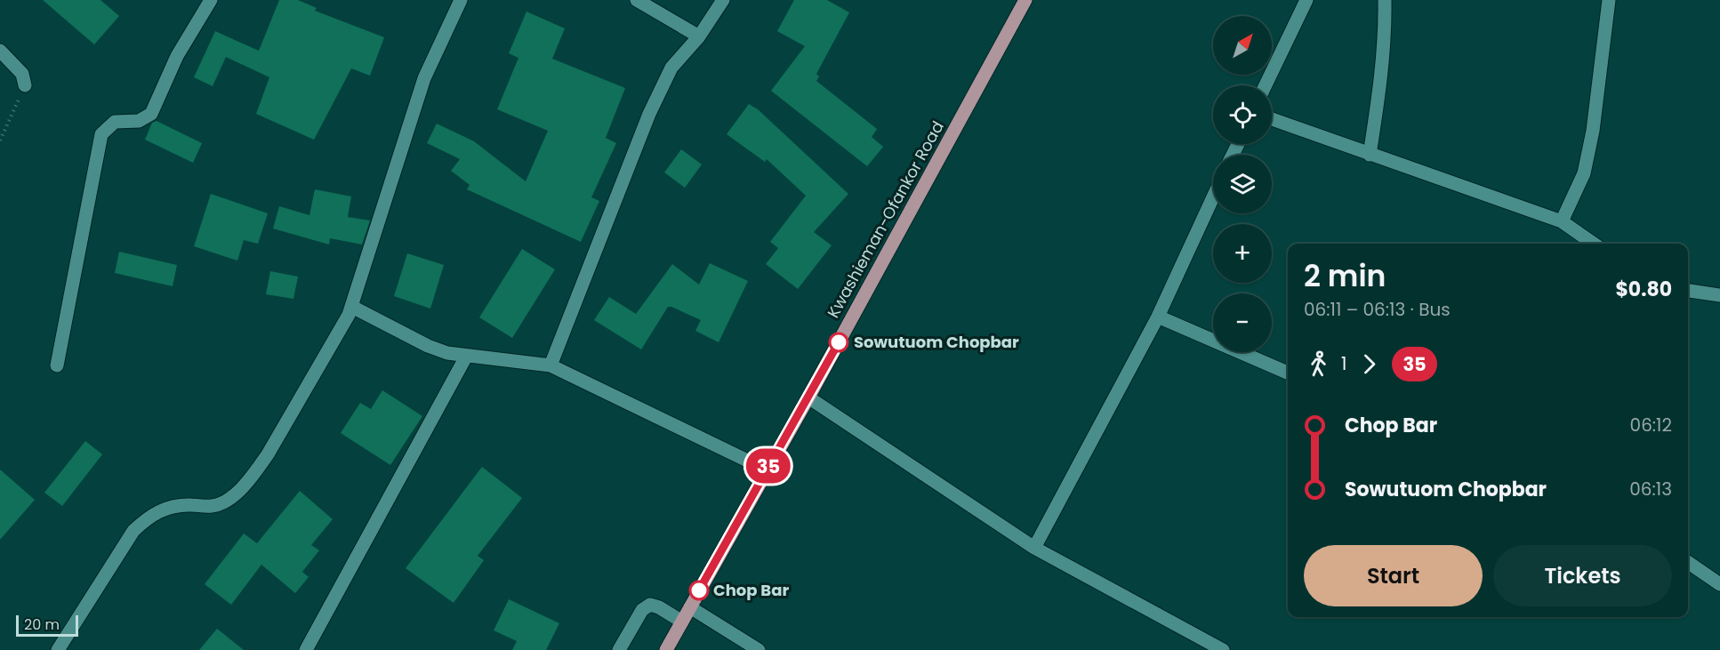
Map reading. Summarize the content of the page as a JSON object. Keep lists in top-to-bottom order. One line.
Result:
{"streets":{"main road":["Kwashieman-Ofankor Road"]},"places":["Sowutuom Chopbar","Chop Bar"],"lines":["bus line 35"],"scale_bar":"20 m","north":"top right","page":{"on_map":"35","map_buttons":["+","−"],"heading":["2 min","06:11 – 06:13 · Bus","$0.80"],"legs":["1","35"],"list":[{"name":"Chop Bar","value":"06:12"},{"name":"Sowutuom Chopbar","value":"06:13"}],"buttons":["Start","Tickets"],"scale":"20 m"}}
